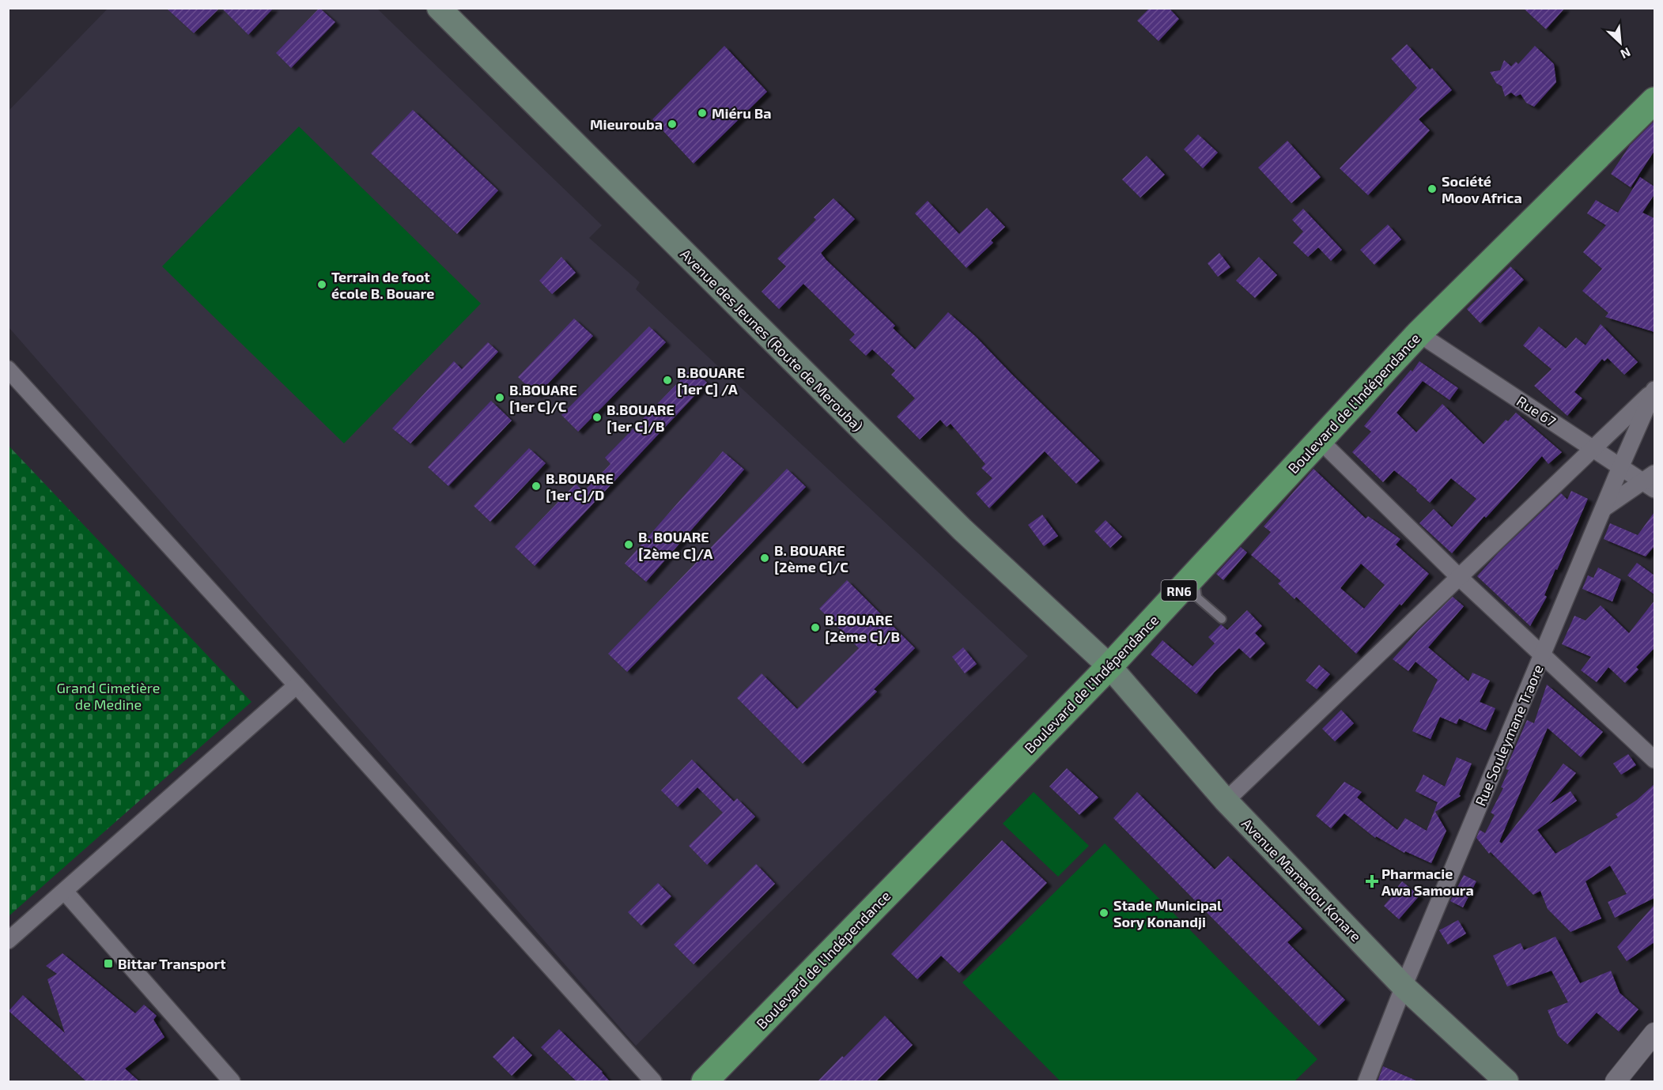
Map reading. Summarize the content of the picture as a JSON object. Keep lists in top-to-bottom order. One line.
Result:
{"streets":{"highway":["Boulevard de l'Indépendance","RN6"],"main road":["Avenue des Jeunes (Route de Merouba)","Avenue Mamadou Konare"],"street":["Rue 67","Rue Souleymane Traore"]},"crossings":[["Avenue des Jeunes (Route de Merouba)","Boulevard de l'Indépendance"],["Avenue des Jeunes (Route de Merouba)","Avenue Mamadou Konare"],["Boulevard de l'Indépendance","Rue 67"],["Boulevard de l'Indépendance","Avenue Mamadou Konare"],["Rue 67","Rue Souleymane Traore"],["Rue Souleymane Traore","Avenue Mamadou Konare"]],"parks":["Grand Cimetière de Medine"],"places":{"other":["Miéru Ba","Mieurouba","Société Moov Africa","Terrain de foot école B. Bouare","B.BOUARE [1er C] /A","B.BOUARE [1er C]/C","B.BOUARE [1er C]/B","B.BOUARE [1er C]/D","B. BOUARE [2ème C]/A","B. BOUARE [2ème C]/C","B.BOUARE [2ème C]/B","Stade Municipal Sory Konandji"],"health":["Pharmacie Awa Samoura"],"transit":["Bittar Transport"]},"north":"bottom right"}
